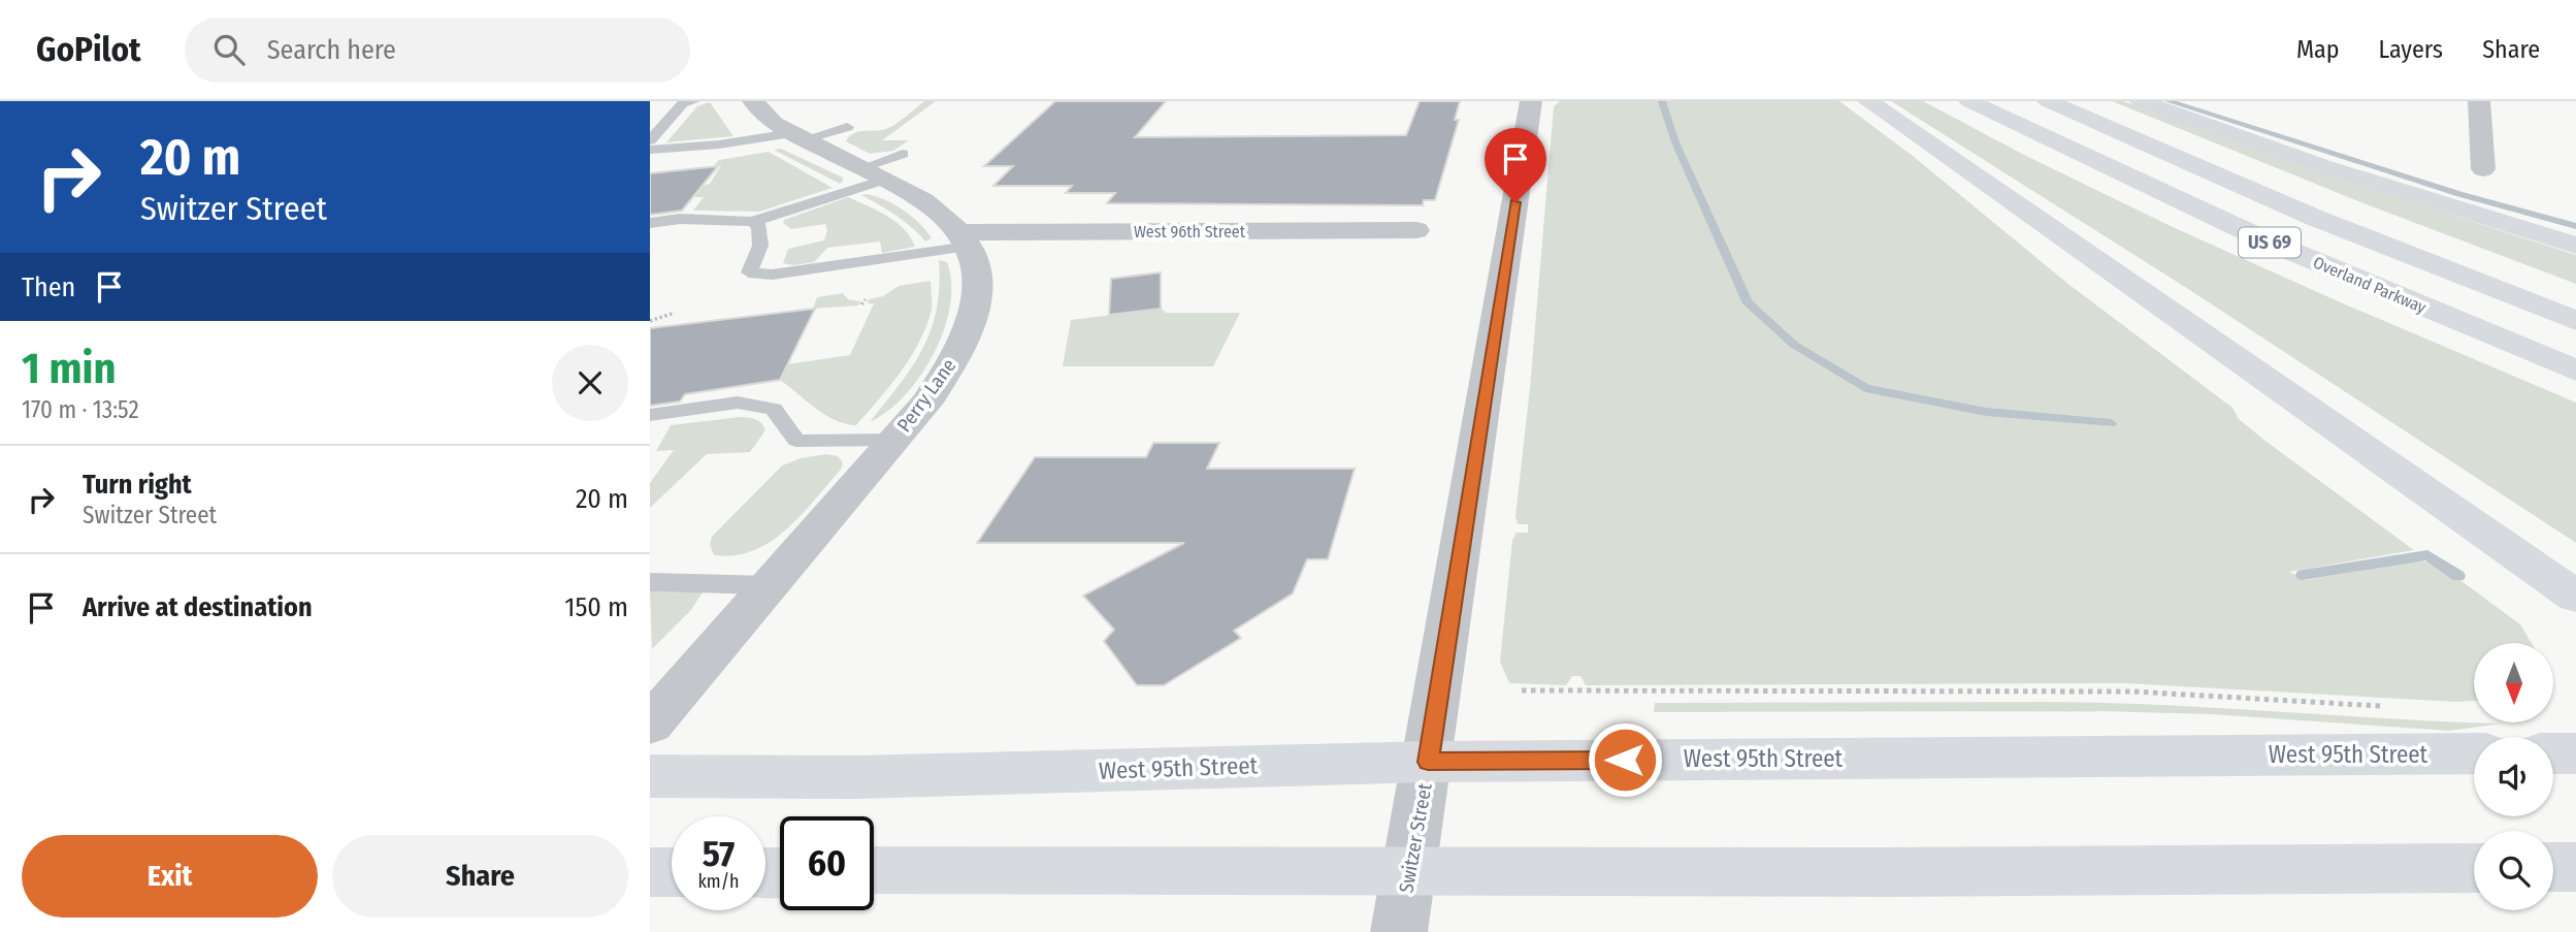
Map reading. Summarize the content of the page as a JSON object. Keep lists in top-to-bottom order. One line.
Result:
{"streets":{"main road":["US 69","Overland Parkway","West 95th Street"],"street":["West 96th Street","Perry Lane","Switzer Street"]},"crossings":[["West 96th Street","Perry Lane"],["West 95th Street","Switzer Street"]],"north":"bottom","page":{"header":"GoPilot","search":"Search here","nav":["Map","Layers","Share"],"turn":["20 m","Switzer Street"],"then":"Then","heading":["1 min","170 m · 13:52"],"list":[{"name":"Turn right","note":"Switzer Street","value":"20 m"},{"name":"Arrive at destination","value":"150 m"}],"speed":"57 km/h","limit":"60","buttons":["Exit","Share"]}}
